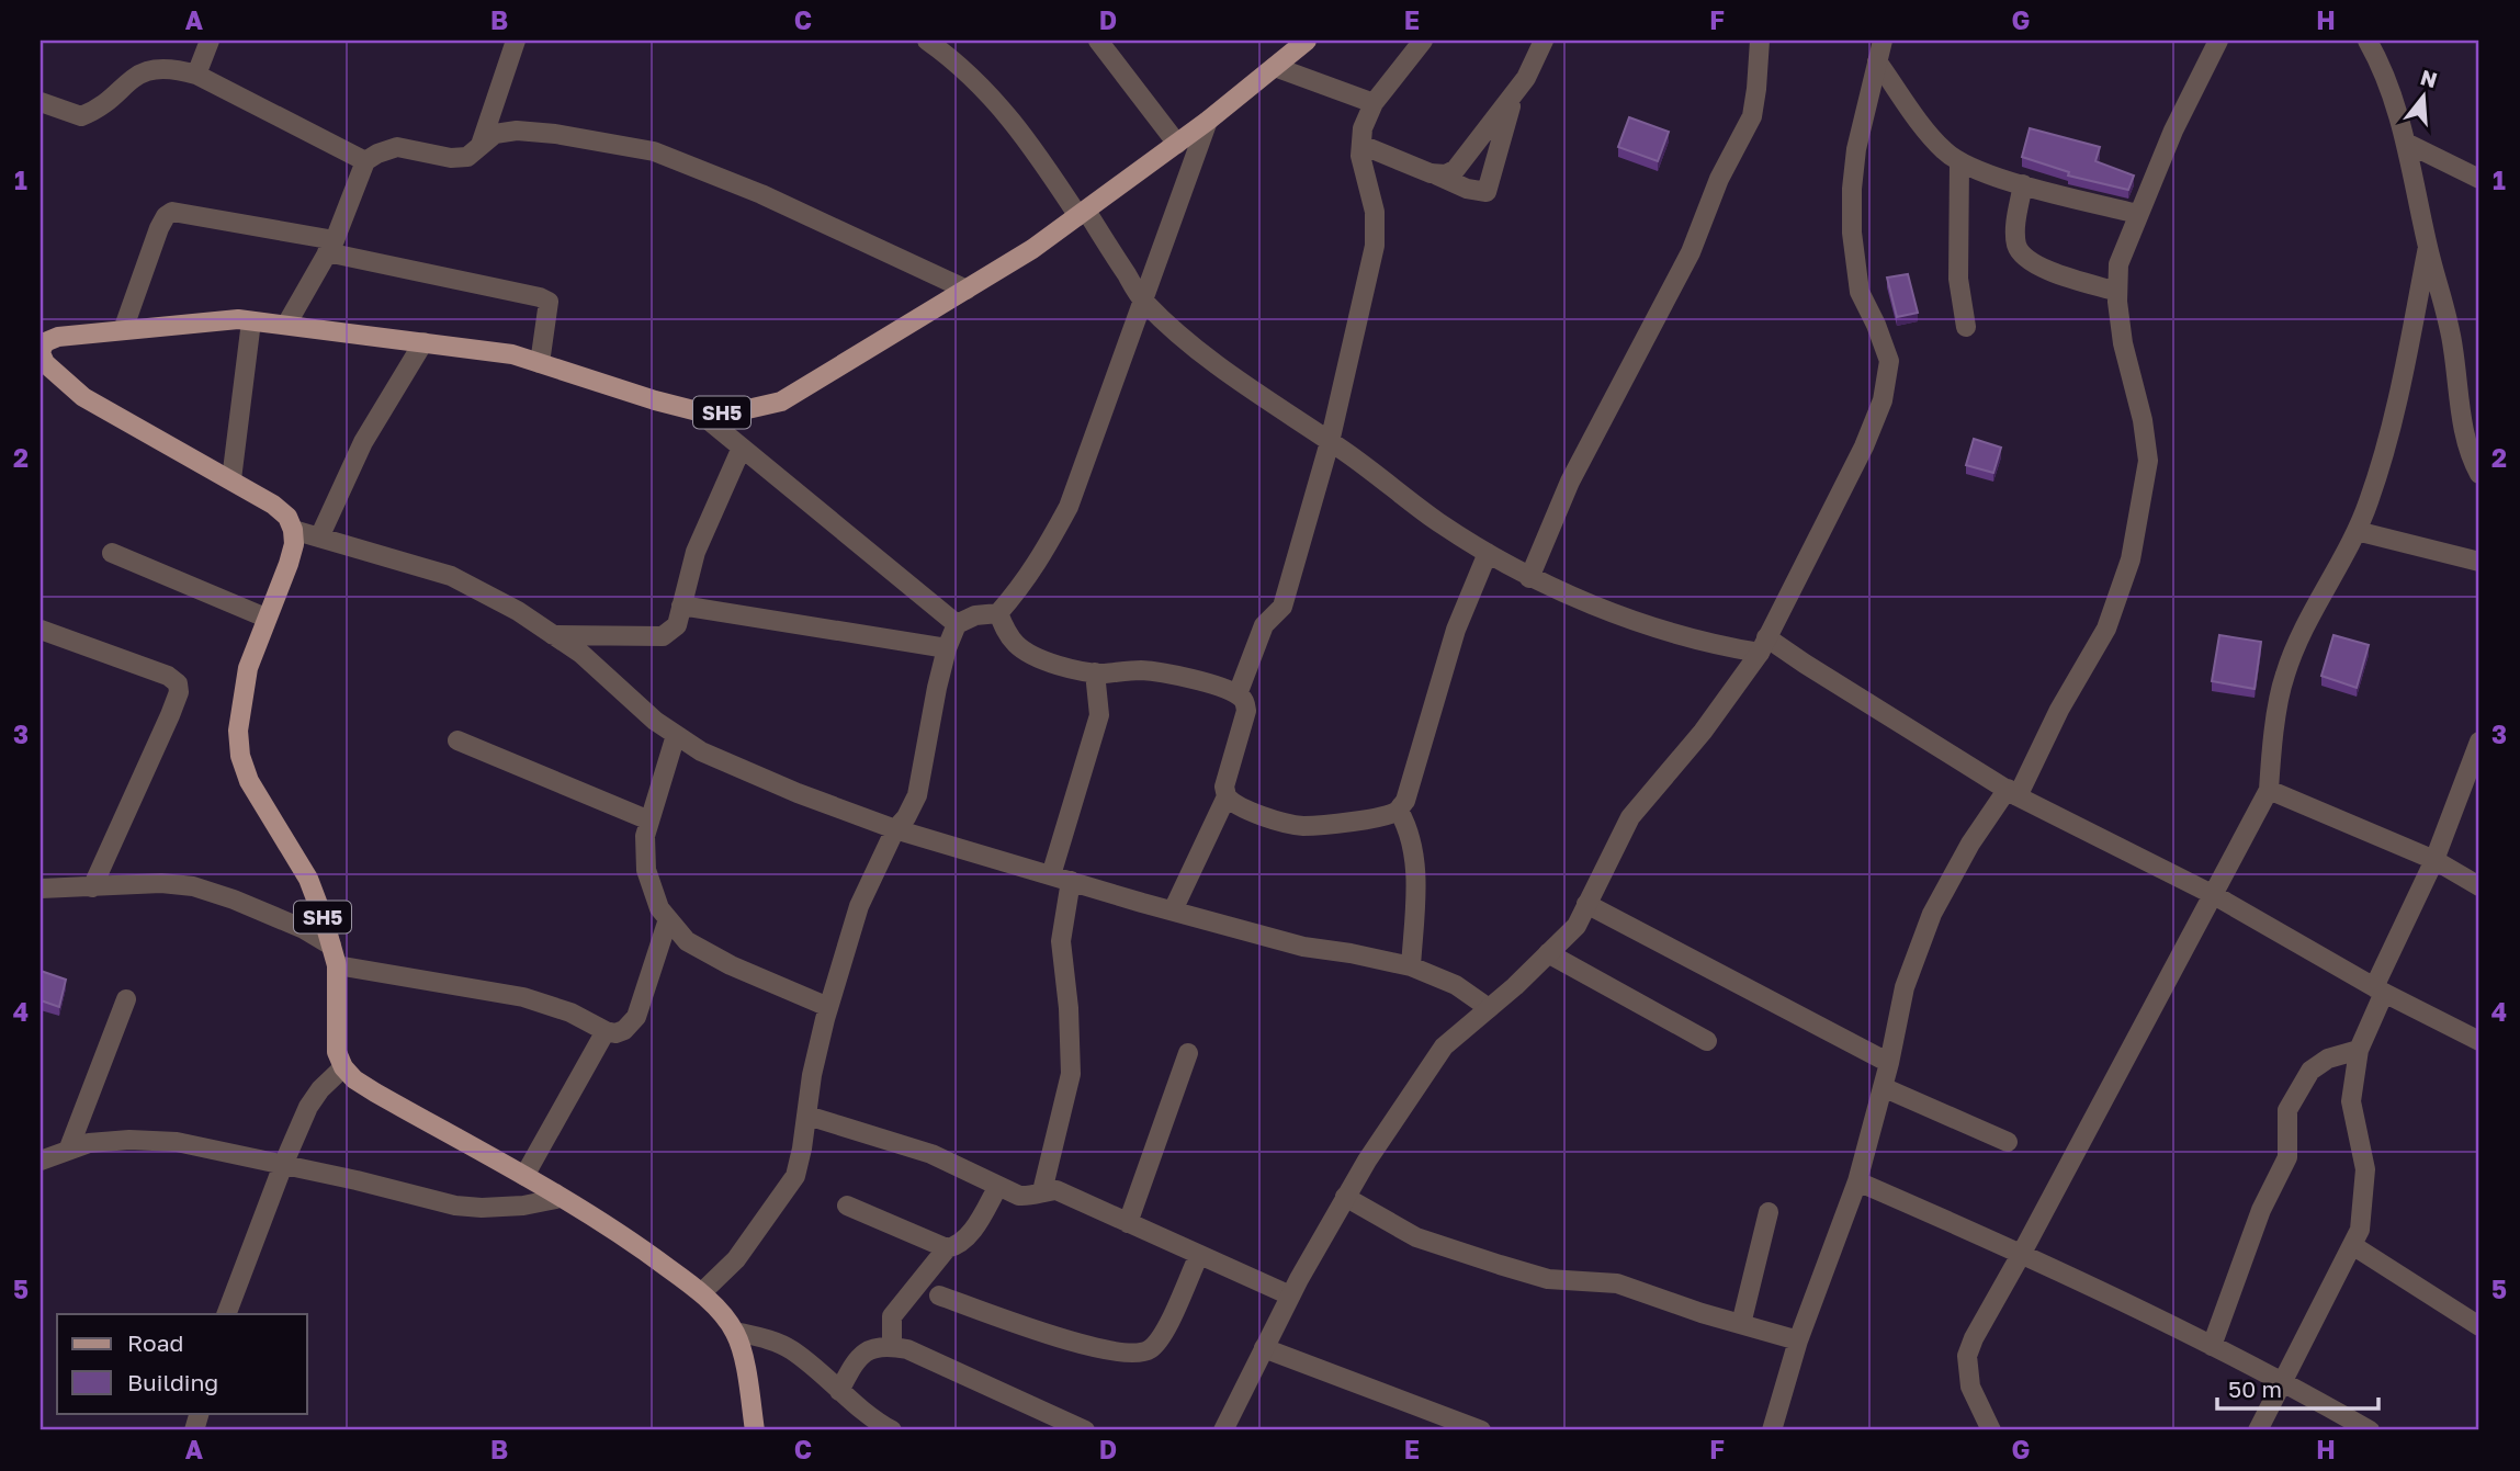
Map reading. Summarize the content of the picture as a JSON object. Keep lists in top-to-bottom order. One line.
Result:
{"streets":{"main road":["SH5"]},"legend":["Road","Building"],"scale_bar":"50 m","north":"top","grid":{"columns":["A","B","C","D","E","F","G","H"],"rows":["1","2","3","4","5"]}}
